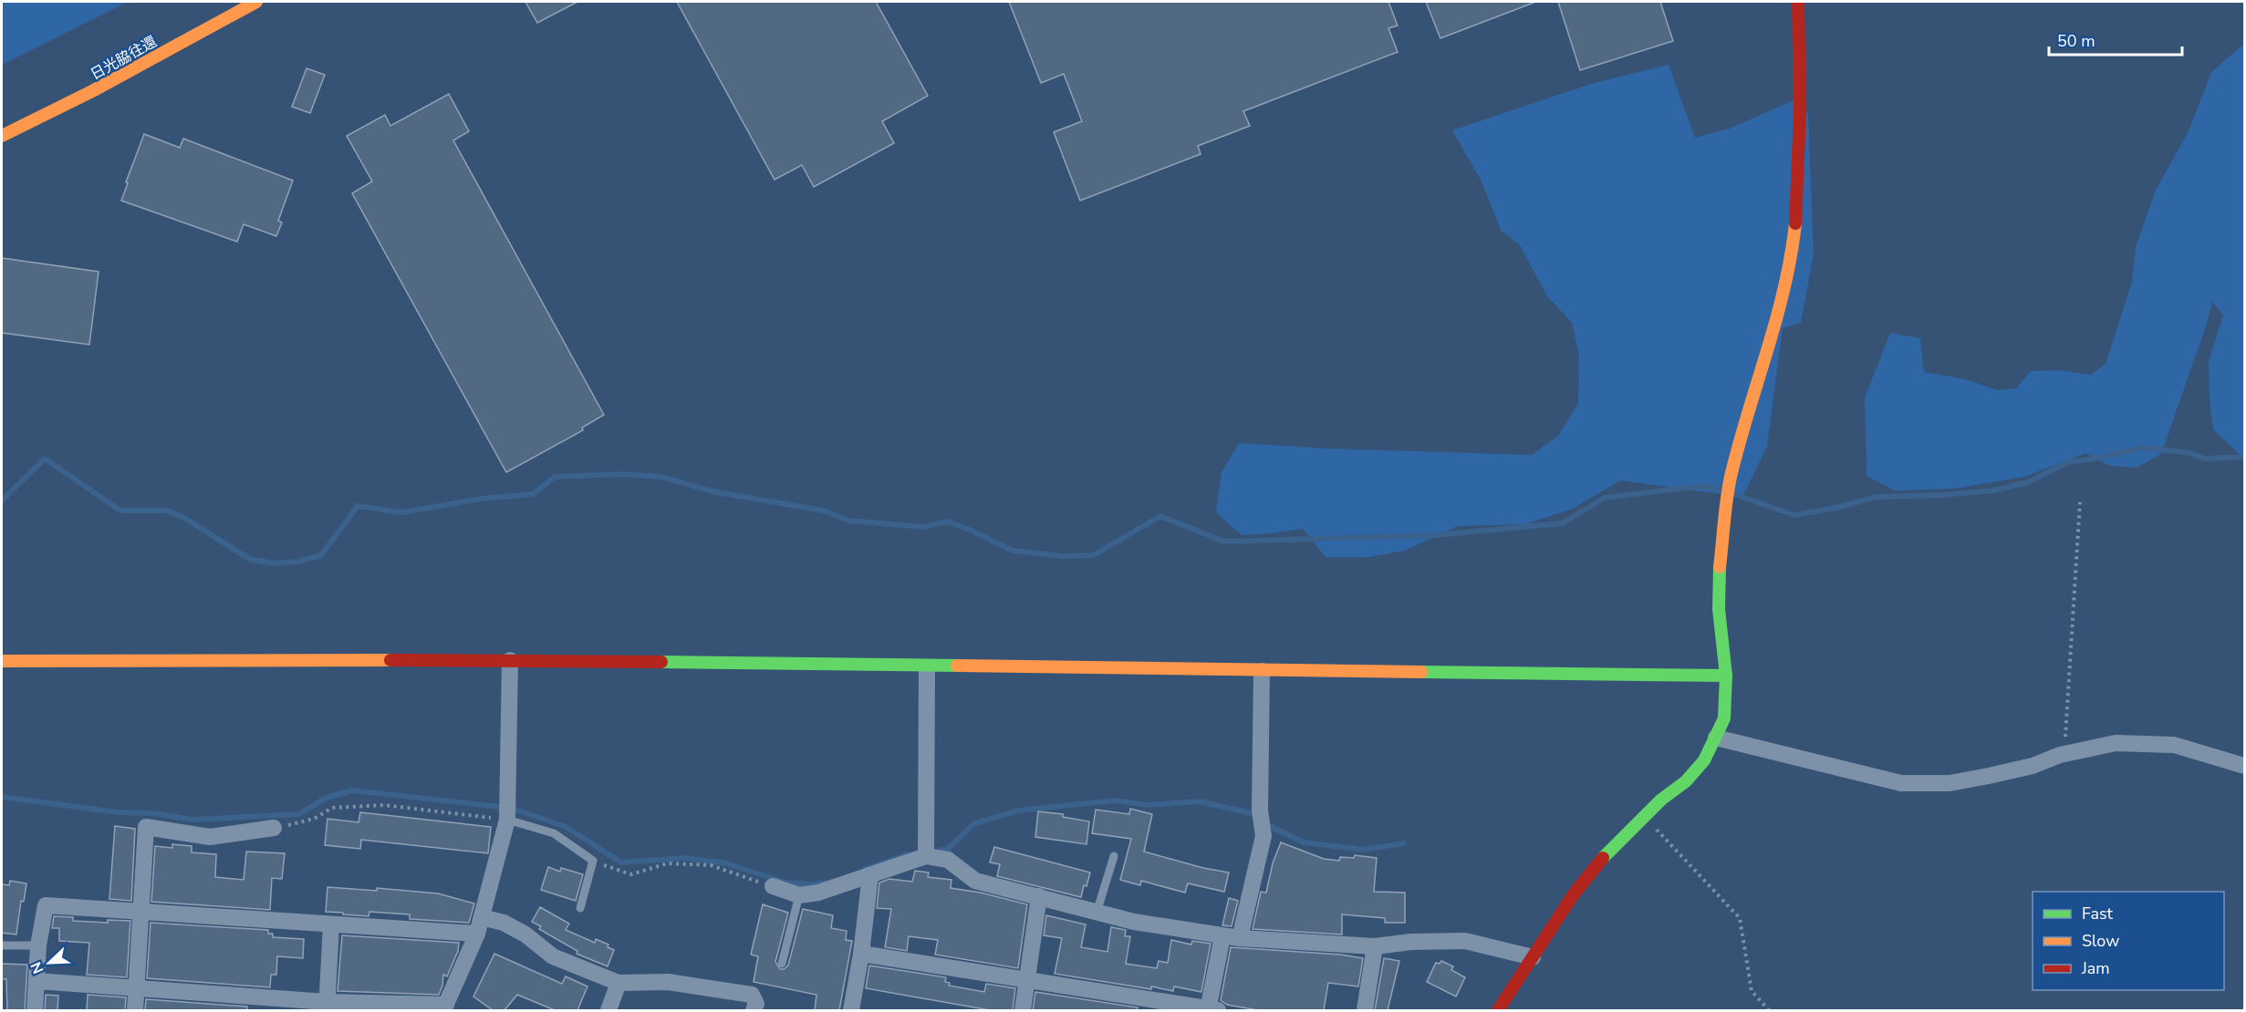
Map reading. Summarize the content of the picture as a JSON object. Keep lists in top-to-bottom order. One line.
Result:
{"streets":{"main road":["日光脇往還"]},"legend":["Fast","Slow","Jam"],"scale_bar":"50 m","north":"bottom left"}
